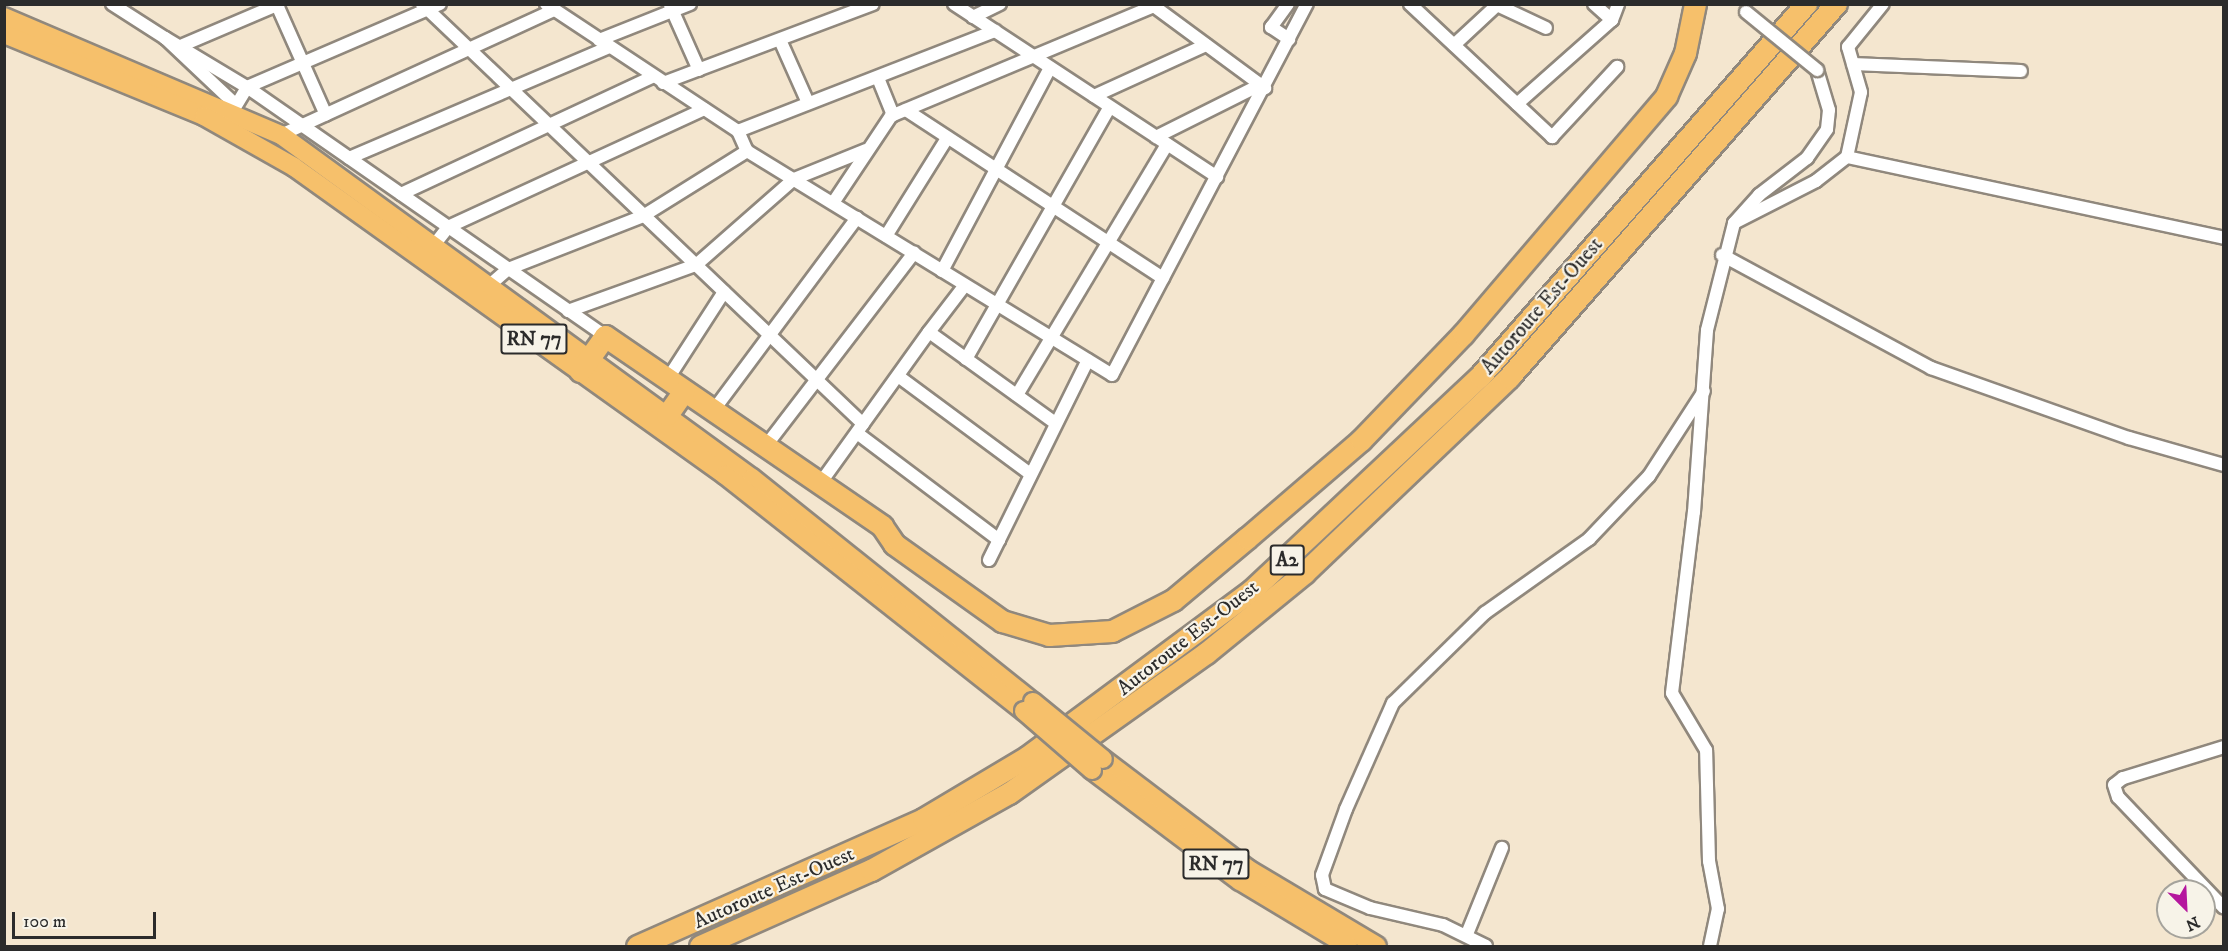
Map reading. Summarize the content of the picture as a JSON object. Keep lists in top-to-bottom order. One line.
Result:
{"streets":{"highway":["Autoroute Est-Ouest","A2"],"main road":["RN 77"]},"scale_bar":"100 m","north":"bottom right"}
